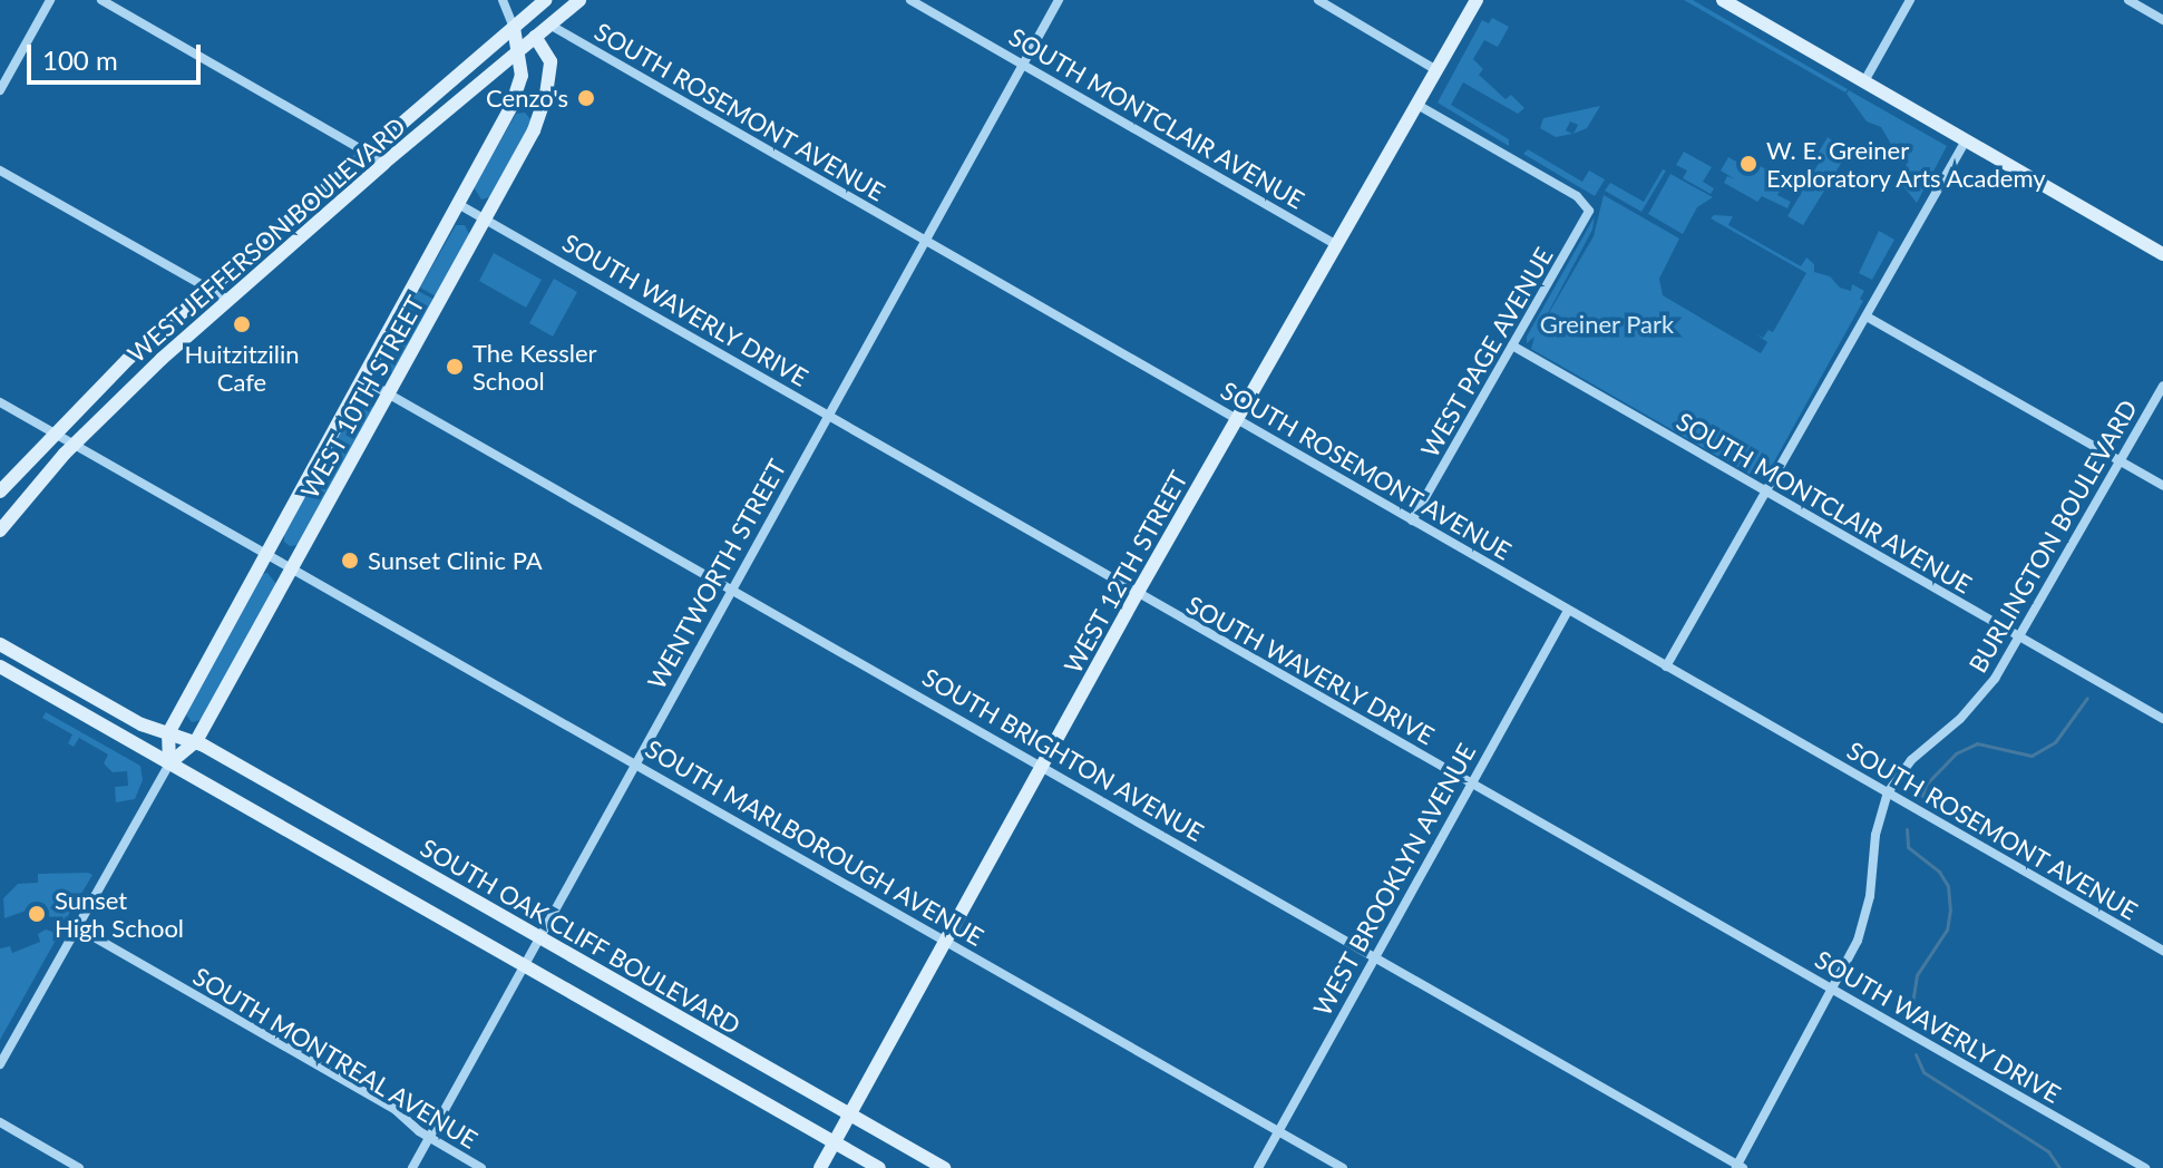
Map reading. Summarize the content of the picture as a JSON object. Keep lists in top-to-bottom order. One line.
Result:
{"streets":{"street":["SOUTH ROSEMONT AVENUE","SOUTH MONTCLAIR AVENUE","WEST JEFFERSON BOULEVARD","SOUTH WAVERLY DRIVE","WEST PAGE AVENUE","WEST 10TH STREET","BURLINGTON BOULEVARD","WEST 12TH STREET","WENTWORTH STREET","SOUTH BRIGHTON AVENUE","SOUTH MARLBOROUGH AVENUE","WEST BROOKLYN AVENUE","SOUTH OAK CLIFF BOULEVARD","SOUTH MONTREAL AVENUE"]},"crossings":[["SOUTH ROSEMONT AVENUE","WEST JEFFERSON BOULEVARD"],["SOUTH ROSEMONT AVENUE","WEST PAGE AVENUE"],["SOUTH ROSEMONT AVENUE","BURLINGTON BOULEVARD"],["SOUTH ROSEMONT AVENUE","WEST 12TH STREET"],["SOUTH ROSEMONT AVENUE","WENTWORTH STREET"],["SOUTH ROSEMONT AVENUE","WEST BROOKLYN AVENUE"],["SOUTH MONTCLAIR AVENUE","WEST PAGE AVENUE"],["SOUTH MONTCLAIR AVENUE","BURLINGTON BOULEVARD"],["SOUTH MONTCLAIR AVENUE","WEST 12TH STREET"],["SOUTH MONTCLAIR AVENUE","WENTWORTH STREET"],["WEST JEFFERSON BOULEVARD","WEST 10TH STREET"],["WEST JEFFERSON BOULEVARD","SOUTH MARLBOROUGH AVENUE"],["SOUTH WAVERLY DRIVE","WEST 10TH STREET"],["SOUTH WAVERLY DRIVE","BURLINGTON BOULEVARD"],["SOUTH WAVERLY DRIVE","WEST 12TH STREET"],["SOUTH WAVERLY DRIVE","WENTWORTH STREET"],["SOUTH WAVERLY DRIVE","WEST BROOKLYN AVENUE"],["WEST PAGE AVENUE","WEST 12TH STREET"],["WEST 10TH STREET","SOUTH BRIGHTON AVENUE"],["WEST 10TH STREET","SOUTH MARLBOROUGH AVENUE"],["WEST 10TH STREET","SOUTH OAK CLIFF BOULEVARD"],["WEST 10TH STREET","SOUTH MONTREAL AVENUE"],["BURLINGTON BOULEVARD","SOUTH BRIGHTON AVENUE"],["WEST 12TH STREET","SOUTH BRIGHTON AVENUE"],["WEST 12TH STREET","SOUTH MARLBOROUGH AVENUE"],["WEST 12TH STREET","SOUTH OAK CLIFF BOULEVARD"],["WENTWORTH STREET","SOUTH BRIGHTON AVENUE"],["WENTWORTH STREET","SOUTH MARLBOROUGH AVENUE"],["WENTWORTH STREET","SOUTH OAK CLIFF BOULEVARD"],["WENTWORTH STREET","SOUTH MONTREAL AVENUE"],["SOUTH BRIGHTON AVENUE","WEST BROOKLYN AVENUE"],["SOUTH MARLBOROUGH AVENUE","WEST BROOKLYN AVENUE"]],"parks":["Greiner Park"],"places":["Cenzo's","W. E. Greiner Exploratory Arts Academy","Huitzitzilin Cafe","The Kessler School","Sunset Clinic PA","Sunset High School"],"scale_bar":"100 m"}
